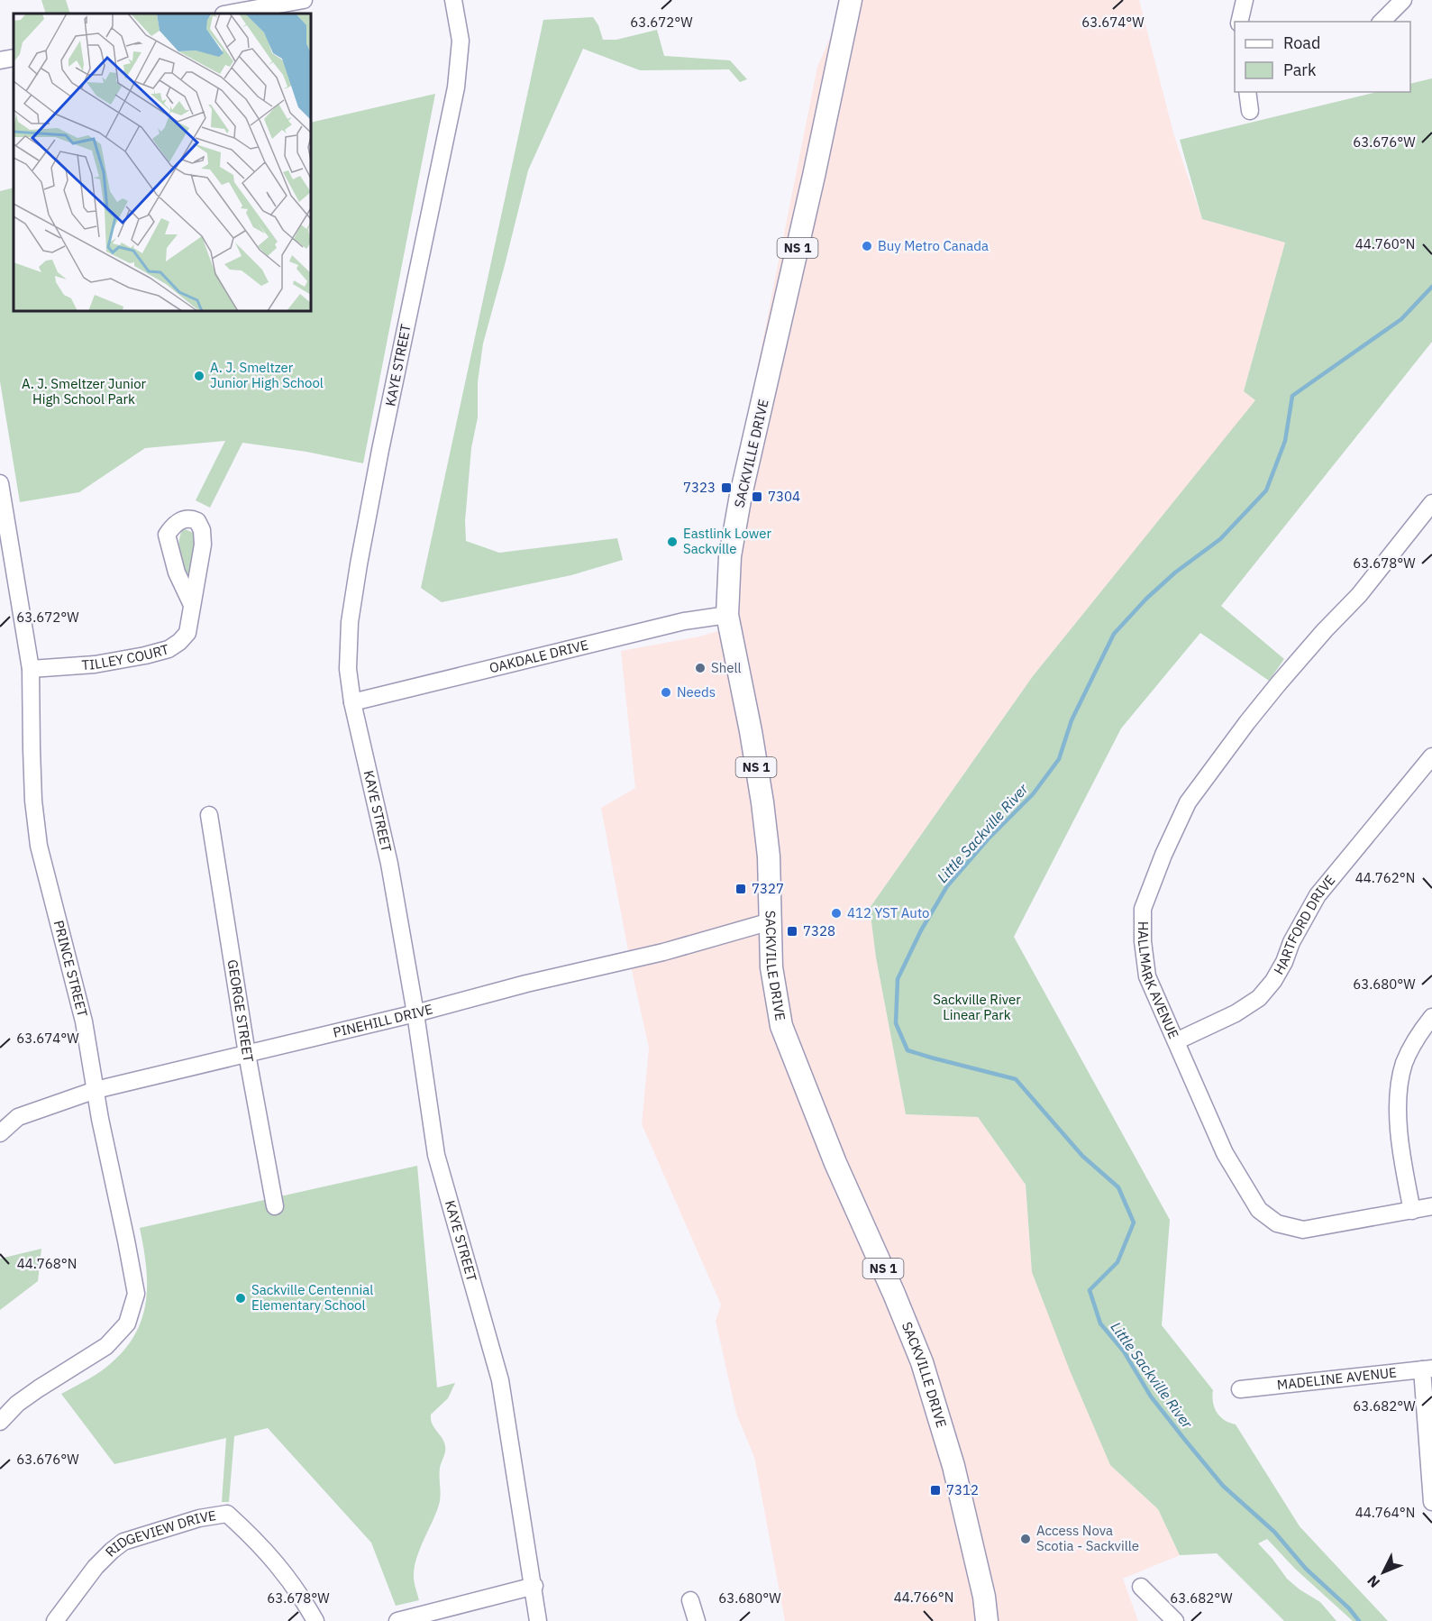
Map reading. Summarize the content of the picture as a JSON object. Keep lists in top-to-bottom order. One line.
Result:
{"streets":{"main road":["NS 1","SACKVILLE DRIVE"],"street":["KAYE STREET","TILLEY COURT","OAKDALE DRIVE","HARTFORD DRIVE","PRINCE STREET","HALLMARK AVENUE","GEORGE STREET","PINEHILL DRIVE","MADELINE AVENUE","RIDGEVIEW DRIVE"]},"crossings":[["KAYE STREET","OAKDALE DRIVE"],["KAYE STREET","PINEHILL DRIVE"],["SACKVILLE DRIVE","OAKDALE DRIVE"],["SACKVILLE DRIVE","PINEHILL DRIVE"],["TILLEY COURT","PRINCE STREET"],["HARTFORD DRIVE","HALLMARK AVENUE"],["PRINCE STREET","PINEHILL DRIVE"],["GEORGE STREET","PINEHILL DRIVE"]],"water":["Little Sackville River"],"parks":["A. J. Smeltzer Junior High School Park","Sackville River Linear Park"],"places":{"other":["Buy Metro Canada","A. J. Smeltzer Junior High School","Eastlink Lower Sackville","Shell","Needs","412 YST Auto","Sackville Centennial Elementary School","Access Nova Scotia - Sackville"],"transit":["7323","7304","7327","7328","7312"]},"legend":["Road","Park"],"north":"bottom left","coordinates":["63.672°W","63.674°W","63.676°W","44.760°N","63.678°W","44.762°N","63.680°W","44.768°N","63.682°W","44.764°N","44.766°N"]}
